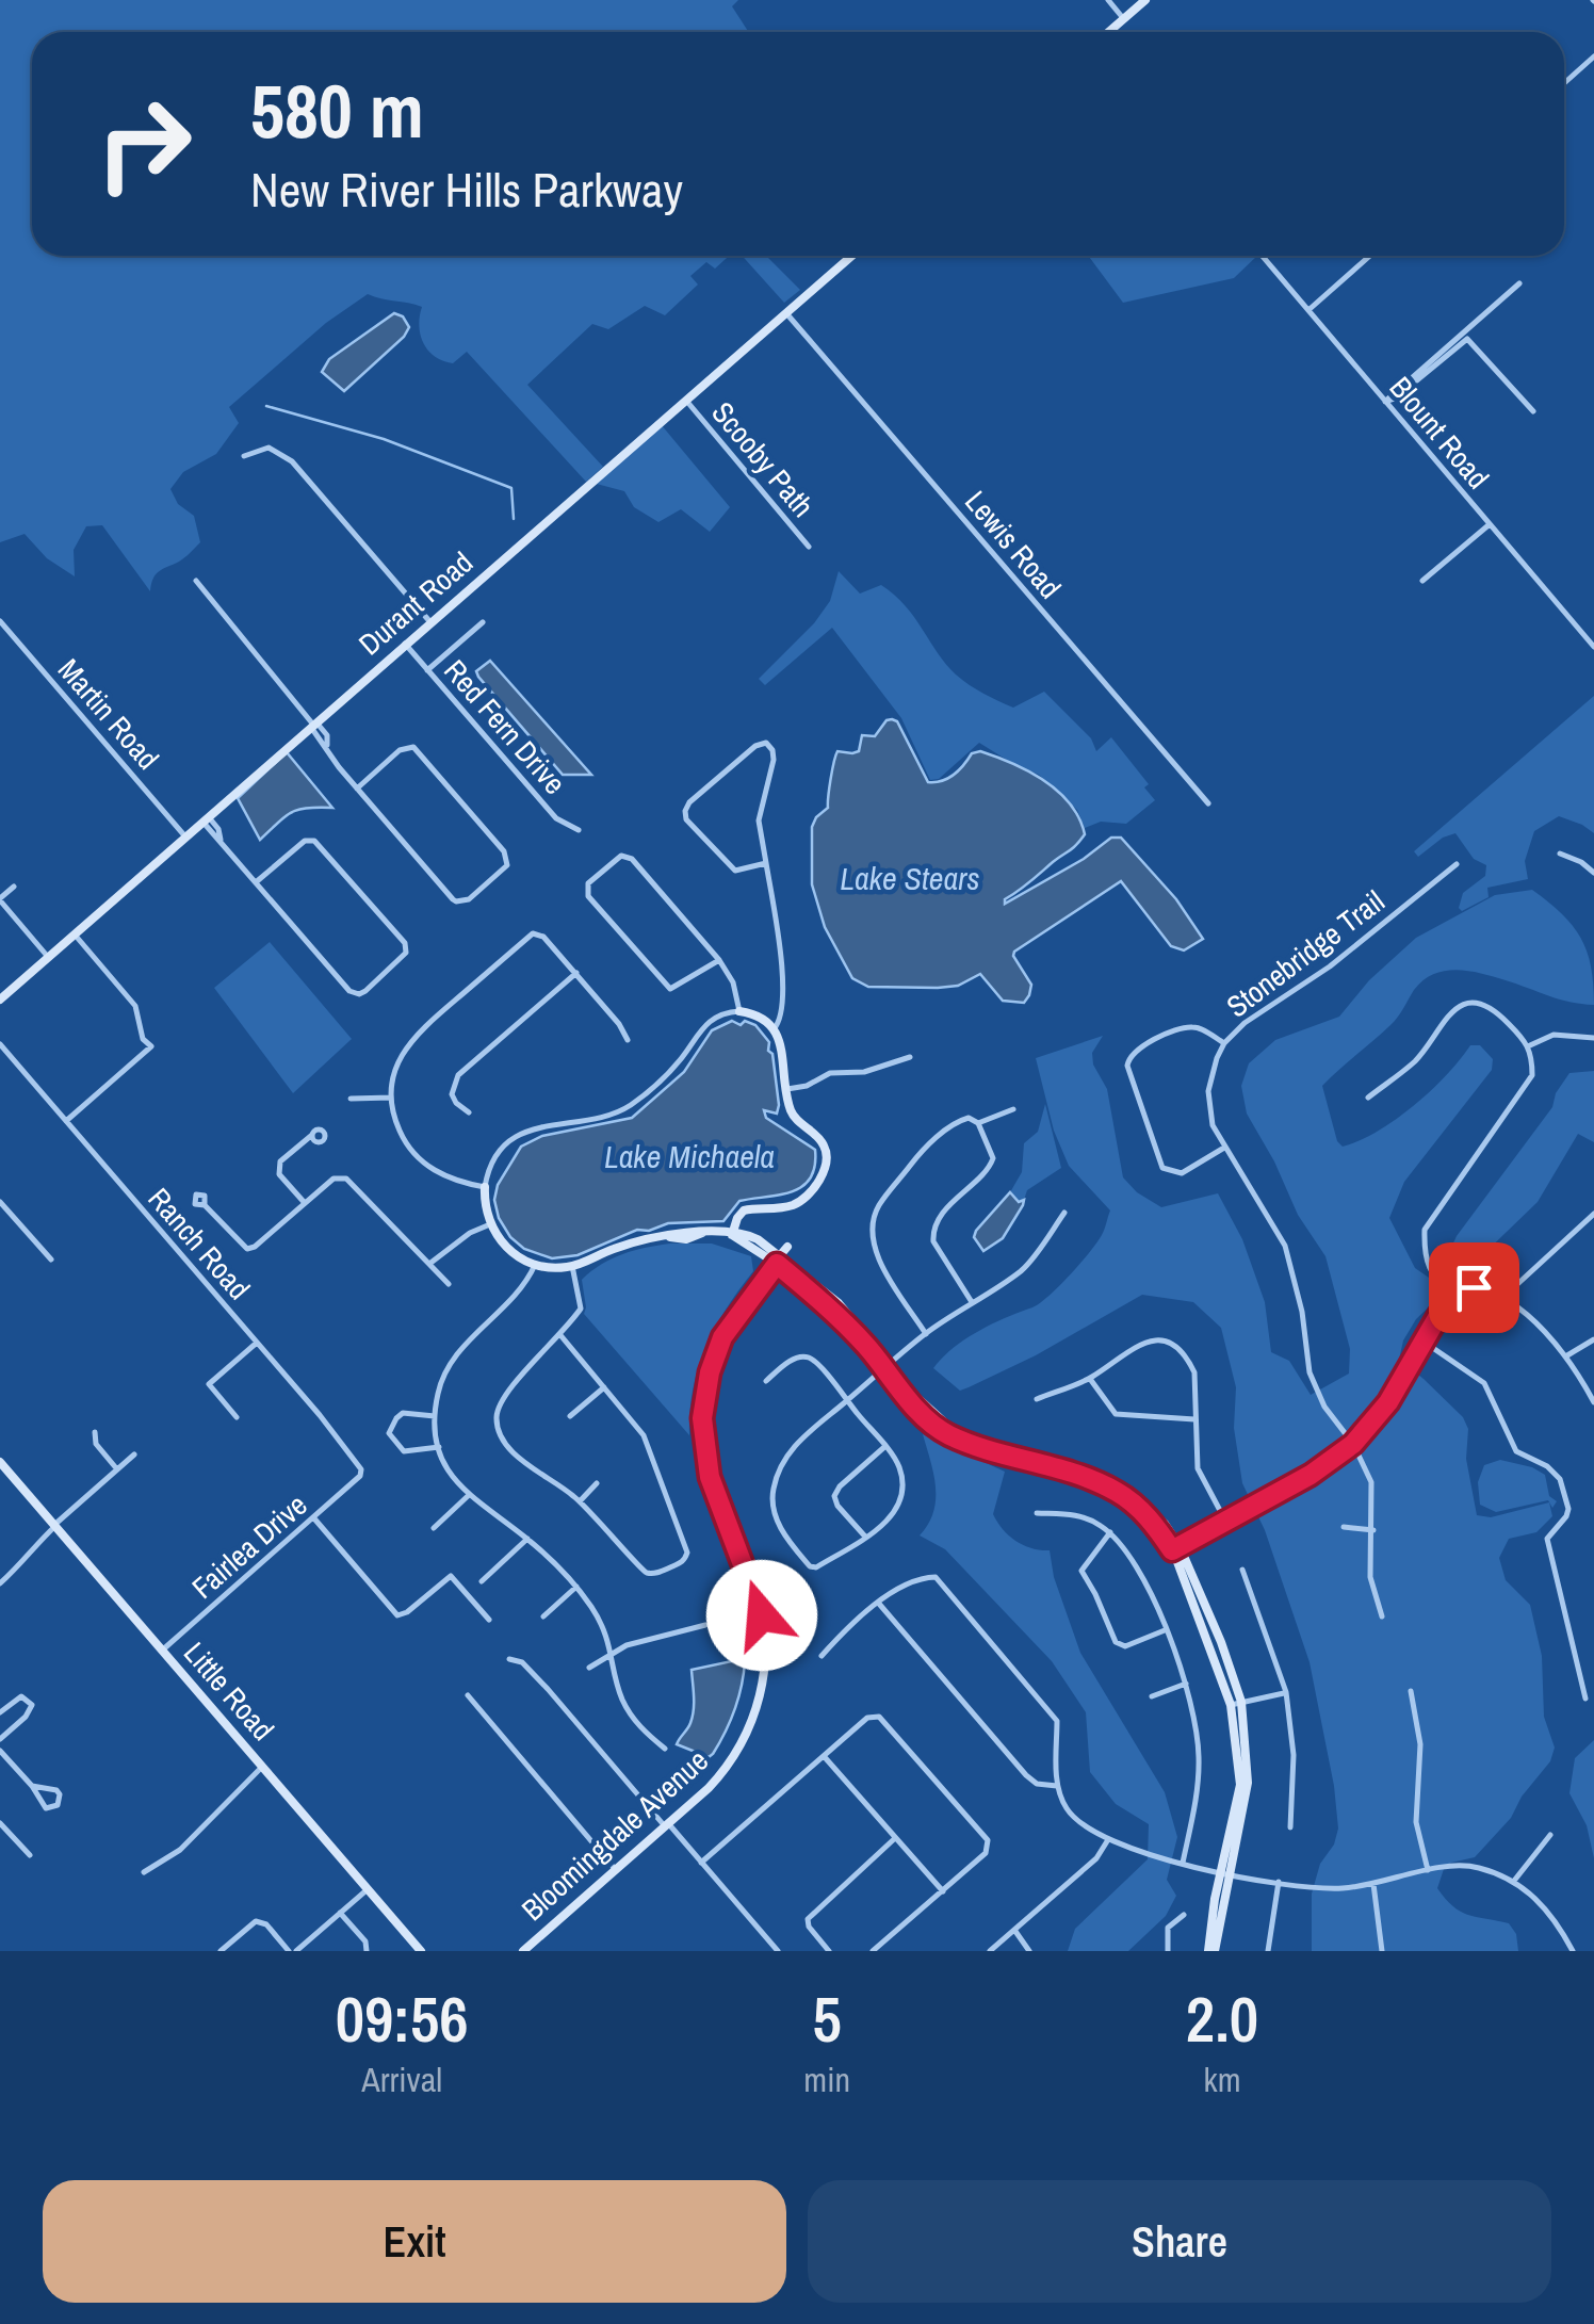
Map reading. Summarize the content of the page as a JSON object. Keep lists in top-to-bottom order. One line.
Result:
{"streets":{"street":["Blount Road","Scooby Path","Lewis Road","Durant Road","Martin Road","Red Fern Drive","Stonebridge Trail","Ranch Road","Fairlea Drive","Little Road","Bloomingdale Avenue"]},"crossings":[["Scooby Path","Durant Road"],["Lewis Road","Durant Road"],["Durant Road","Martin Road"],["Durant Road","Red Fern Drive"],["Ranch Road","Fairlea Drive"],["Fairlea Drive","Little Road"]],"water":["Lake Stears","Lake Michaela"],"page":{"turn":["580 m","New River Hills Parkway"],"eta":["09:56","Arrival","5","min","2.0","km"],"buttons":["Exit","Share"]}}
